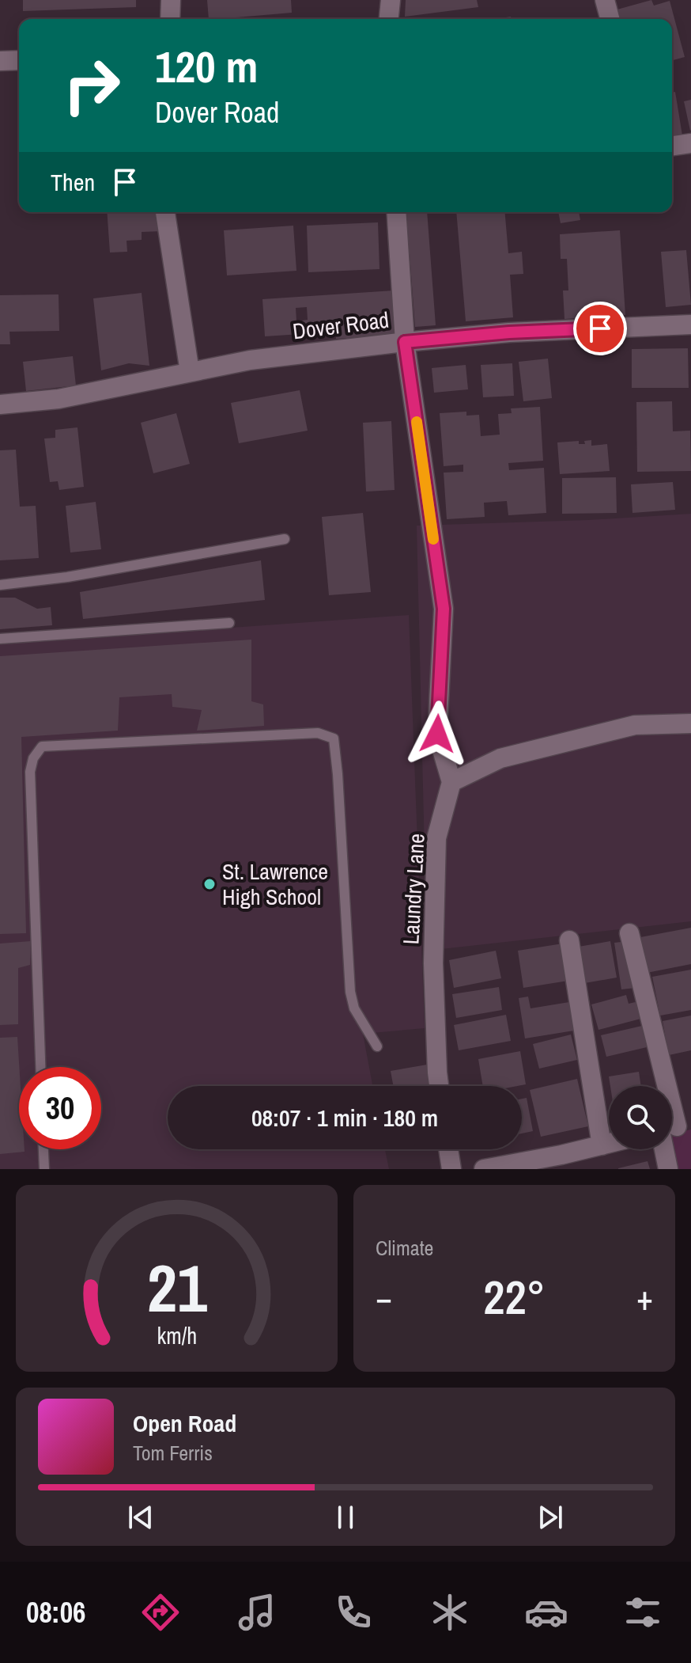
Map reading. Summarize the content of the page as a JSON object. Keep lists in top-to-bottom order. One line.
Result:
{"streets":{"street":["Dover Road","Laundry Lane"]},"places":["St. Lawrence High School"],"page":{"turn":["120 m","Dover Road"],"then":"Then","limit":"30","trip":"08:07 · 1 min · 180 m","tile":"Climate","heat":["−","22°","+"],"song":["Open Road","Tom Ferris"],"tabs":"08:06","gauge":["21","km/h"]}}
